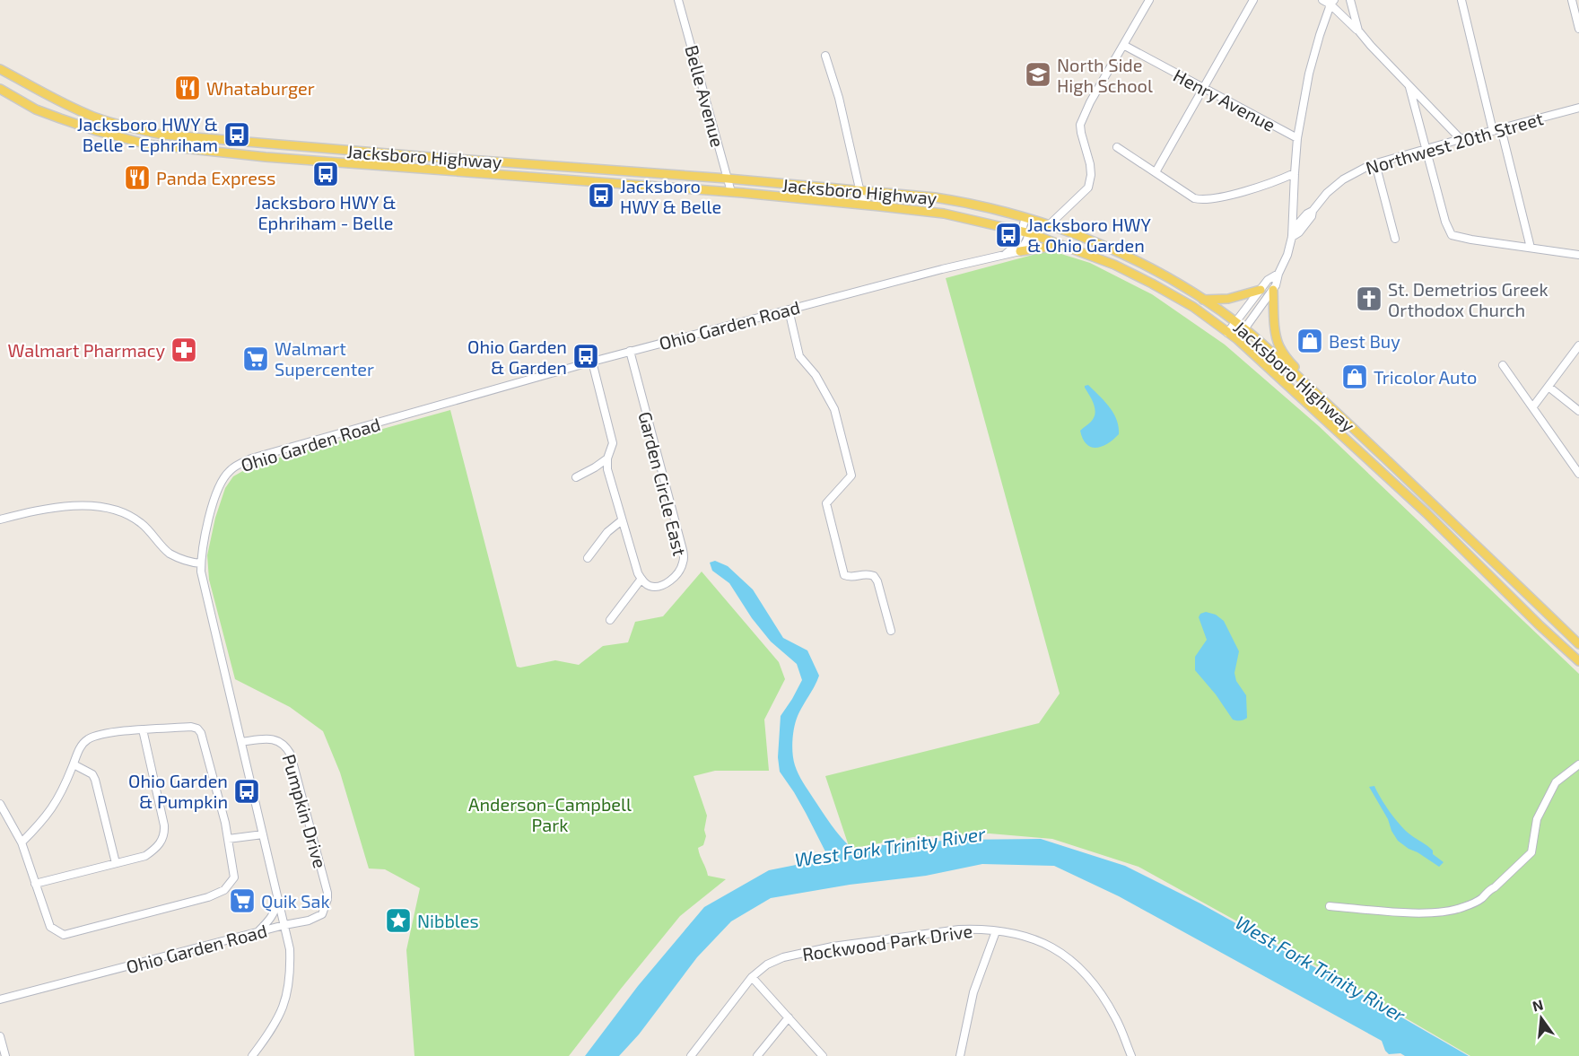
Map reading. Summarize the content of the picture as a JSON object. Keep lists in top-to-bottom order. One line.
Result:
{"streets":{"main road":["Jacksboro Highway"],"street":["Belle Avenue","Henry Avenue","Northwest 20th Street","Ohio Garden Road","Garden Circle East","Pumpkin Drive","Rockwood Park Drive"]},"crossings":[["Belle Avenue","Jacksboro Highway"],["Ohio Garden Road","Garden Circle East"],["Ohio Garden Road","Pumpkin Drive"]],"water":["West Fork Trinity River"],"parks":["Anderson-Campbell Park"],"places":{"school or university":["North Side High School"],"restaurant":["Whataburger","Panda Express"],"bus stop":["Jacksboro HWY & Belle - Ephriham","Jacksboro HWY & Ephriham - Belle","Jacksboro HWY & Belle","Jacksboro HWY & Ohio Garden","Ohio Garden & Garden","Ohio Garden & Pumpkin"],"church":["St. Demetrios Greek Orthodox Church"],"shop":["Best Buy","Tricolor Auto"],"pharmacy":["Walmart Pharmacy"],"supermarket":["Walmart Supercenter","Quik Sak"],"place":["Nibbles"]},"north":"top"}
